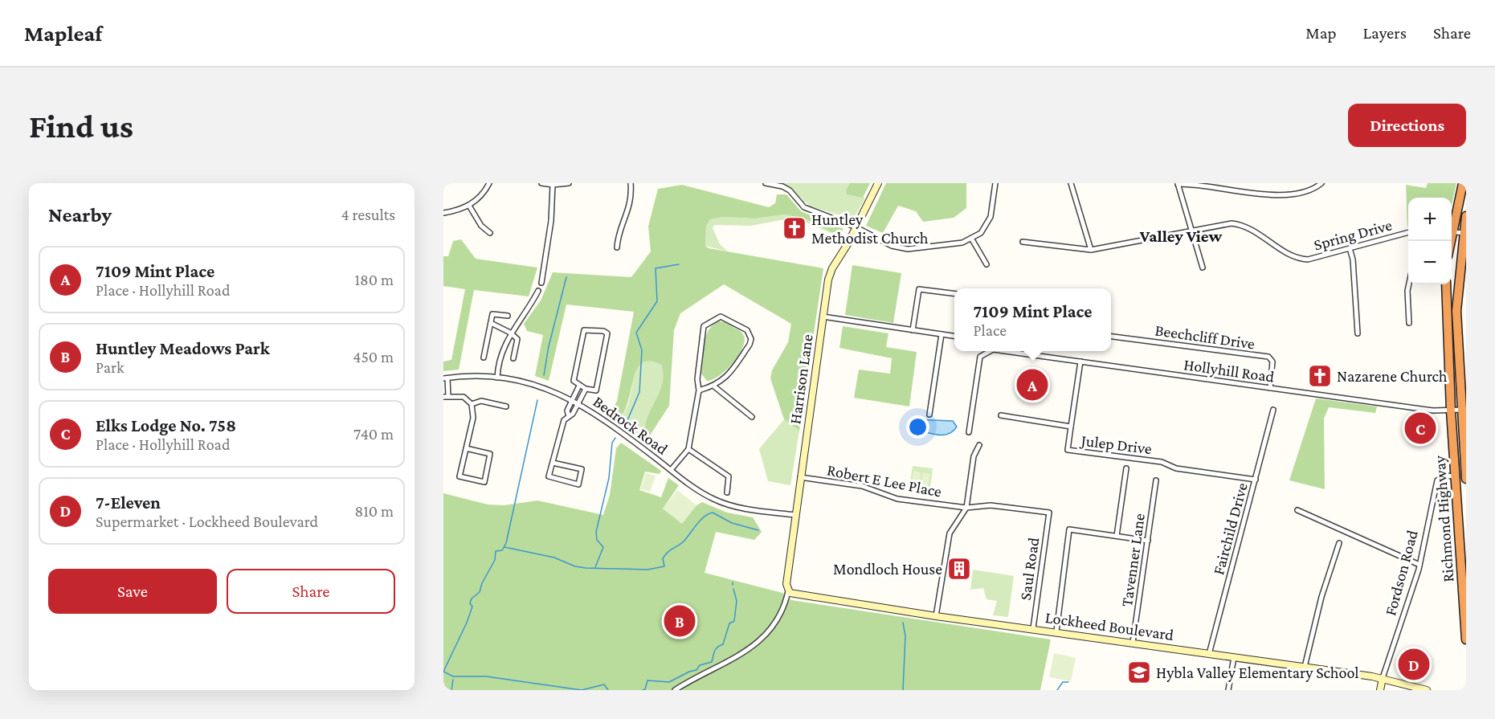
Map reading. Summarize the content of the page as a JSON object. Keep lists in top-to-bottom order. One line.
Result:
{"streets":{"highway":["Richmond Highway"],"street":["Spring Drive","Beechcliff Drive","Hollyhill Road","Harrison Lane","Bedrock Road","Julep Drive","Robert E Lee Place","Fairchild Drive","Tavenner Lane","Saul Road","Fordson Road","Lockheed Boulevard"]},"crossings":[["Beechcliff Drive","Hollyhill Road"],["Hollyhill Road","Richmond Highway"],["Harrison Lane","Bedrock Road"],["Harrison Lane","Robert E Lee Place"],["Harrison Lane","Lockheed Boulevard"],["Julep Drive","Fairchild Drive"],["Robert E Lee Place","Saul Road"],["Richmond Highway","Fordson Road"],["Fairchild Drive","Lockheed Boulevard"],["Tavenner Lane","Lockheed Boulevard"],["Saul Road","Lockheed Boulevard"],["Fordson Road","Lockheed Boulevard"]],"districts":["Valley View"],"places":{"church":["Huntley Methodist Church","Nazarene Church"],"building":["Mondloch House"],"school or university":["Hybla Valley Elementary School"]},"page":{"header":"Mapleaf","nav":["Map","Layers","Share"],"buttons":["Directions",["Save","Share"]],"title":"Find us","heading":["Nearby","4 results"],"map_buttons":["+","−"],"list":[{"mark":"A","name":"7109 Mint Place","note":"Place · Hollyhill Road","value":"180 m"},{"mark":"B","name":"Huntley Meadows Park","note":"Park","value":"450 m"},{"mark":"C","name":"Elks Lodge No. 758","note":"Place · Hollyhill Road","value":"740 m"},{"mark":"D","name":"7-Eleven","note":"Supermarket · Lockheed Boulevard","value":"810 m"}],"popup":["7109 Mint Place","Place"],"pins":["A","C","B","D"]}}
